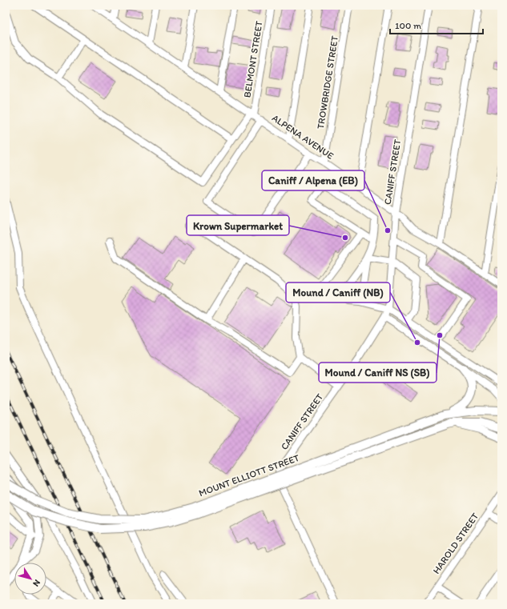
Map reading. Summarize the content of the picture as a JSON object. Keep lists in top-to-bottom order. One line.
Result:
{"streets":{"main road":["MOUNT ELLIOTT STREET"],"street":["BELMONT STREET","TROWBRIDGE STREET","ALPENA AVENUE","CANIFF STREET","HAROLD STREET"]},"crossings":[["BELMONT STREET","ALPENA AVENUE"],["TROWBRIDGE STREET","ALPENA AVENUE"],["ALPENA AVENUE","CANIFF STREET"]],"places":["Caniff / Alpena (EB)","Krown Supermarket","Mound / Caniff NS (SB)","Mound / Caniff (NB)"],"scale_bar":"100 m","north":"bottom right"}
